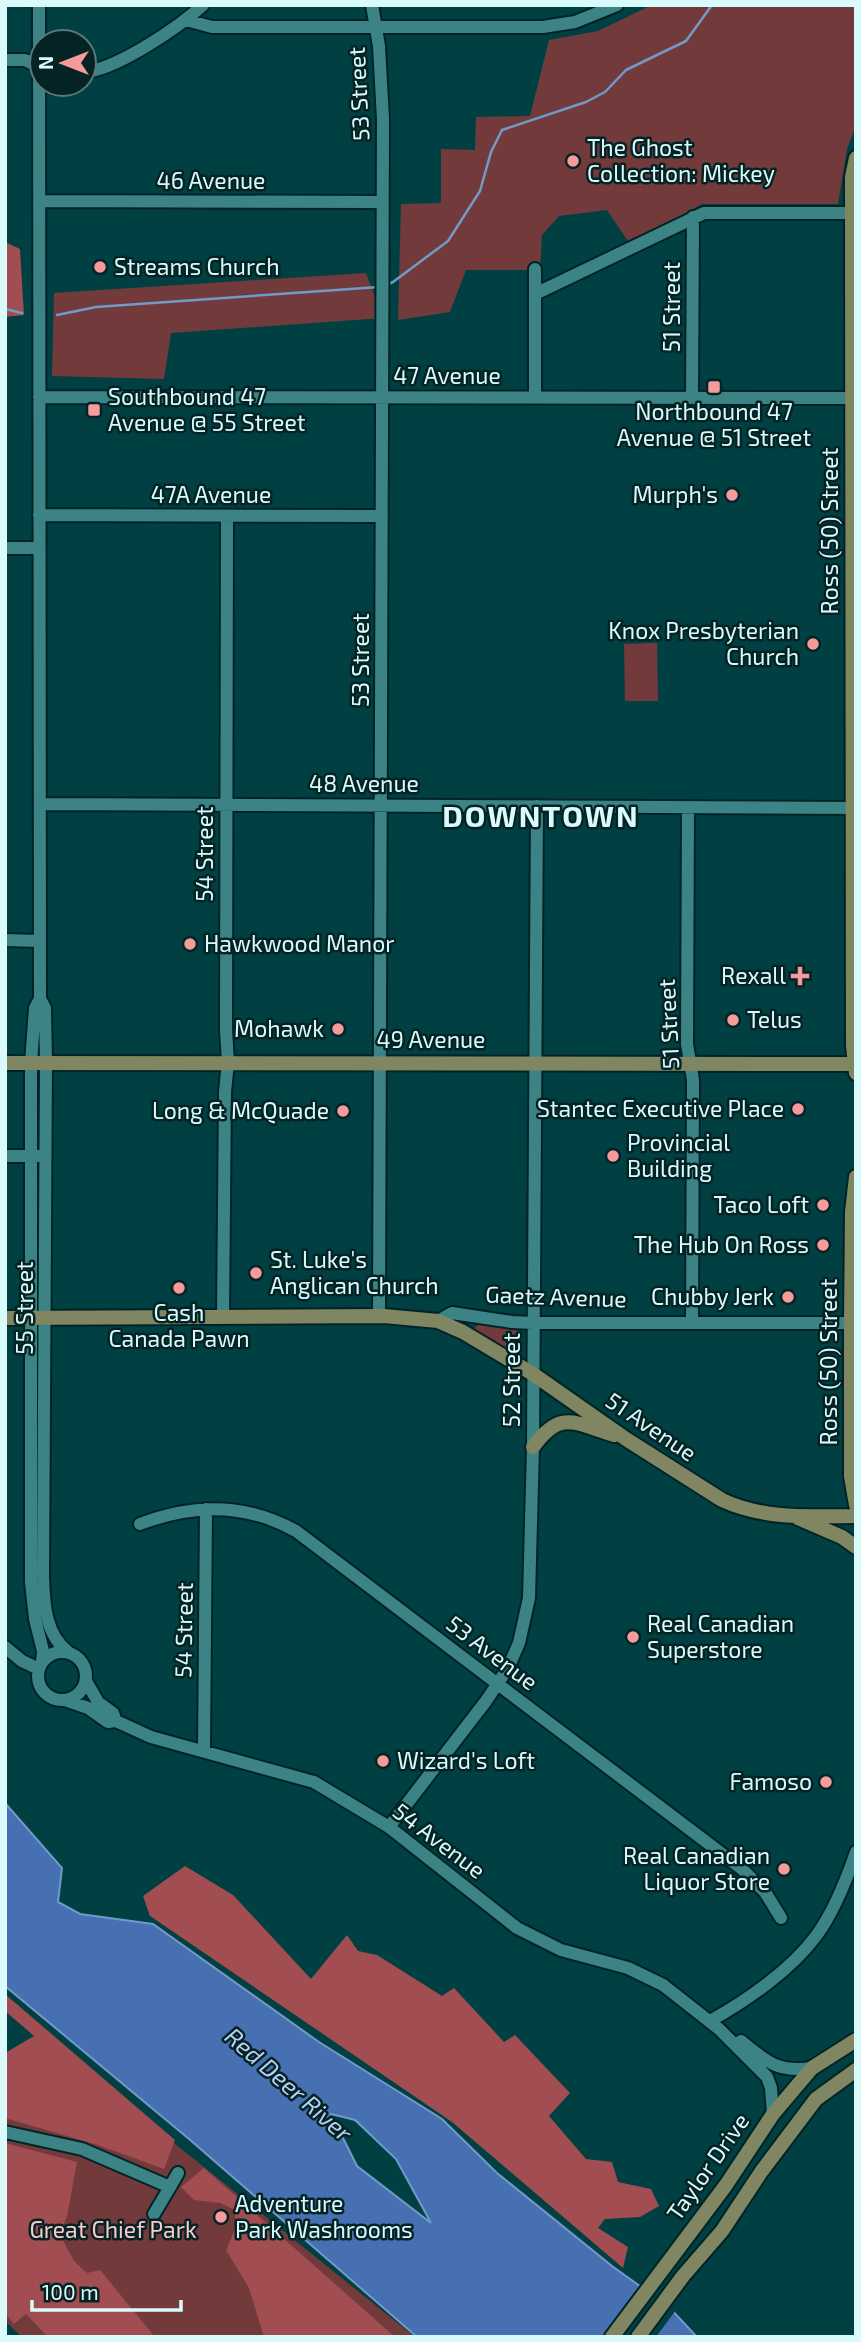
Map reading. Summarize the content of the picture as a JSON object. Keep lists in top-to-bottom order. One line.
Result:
{"streets":{"main road":["Ross (50) Street","49 Avenue","Gaetz Avenue","51 Avenue","Taylor Drive"],"street":["53 Street","46 Avenue","51 Street","47 Avenue","47A Avenue","48 Avenue","54 Street","55 Street","52 Street","53 Avenue","54 Avenue"]},"crossings":[["53 Street","46 Avenue"],["53 Street","47 Avenue"],["53 Street","47A Avenue"],["53 Street","48 Avenue"],["53 Street","49 Avenue"],["53 Street","Gaetz Avenue"],["46 Avenue","55 Street"],["51 Street","47 Avenue"],["51 Street","48 Avenue"],["51 Street","49 Avenue"],["51 Street","Gaetz Avenue"],["47 Avenue","Ross (50) Street"],["47 Avenue","55 Street"],["47A Avenue","54 Street"],["47A Avenue","55 Street"],["Ross (50) Street","48 Avenue"],["Ross (50) Street","49 Avenue"],["Ross (50) Street","Gaetz Avenue"],["48 Avenue","54 Street"],["48 Avenue","55 Street"],["48 Avenue","52 Street"],["54 Street","49 Avenue"],["54 Street","Gaetz Avenue"],["54 Street","53 Avenue"],["54 Street","54 Avenue"],["49 Avenue","55 Street"],["49 Avenue","52 Street"],["Gaetz Avenue","55 Street"],["Gaetz Avenue","52 Street"],["Gaetz Avenue","51 Avenue"],["55 Street","54 Avenue"],["52 Street","51 Avenue"],["52 Street","53 Avenue"],["52 Street","54 Avenue"]],"districts":["DOWNTOWN"],"water":["Red Deer River"],"parks":["Great Chief Park"],"places":{"other":["The Ghost Collection: Mickey","Streams Church","Murph's","Knox Presbyterian Church","Hawkwood Manor","Telus","Mohawk","Stantec Executive Place","Long & McQuade","Provincial Building","Taco Loft","The Hub On Ross","St. Luke's Anglican Church","Cash Canada Pawn","Chubby Jerk","Real Canadian Superstore","Wizard's Loft","Famoso","Real Canadian Liquor Store","Adventure Park Washrooms"],"transit":["Northbound 47 Avenue @ 51 Street","Southbound 47 Avenue @ 55 Street"],"health":["Rexall"]},"scale_bar":"100 m","north":"left"}
